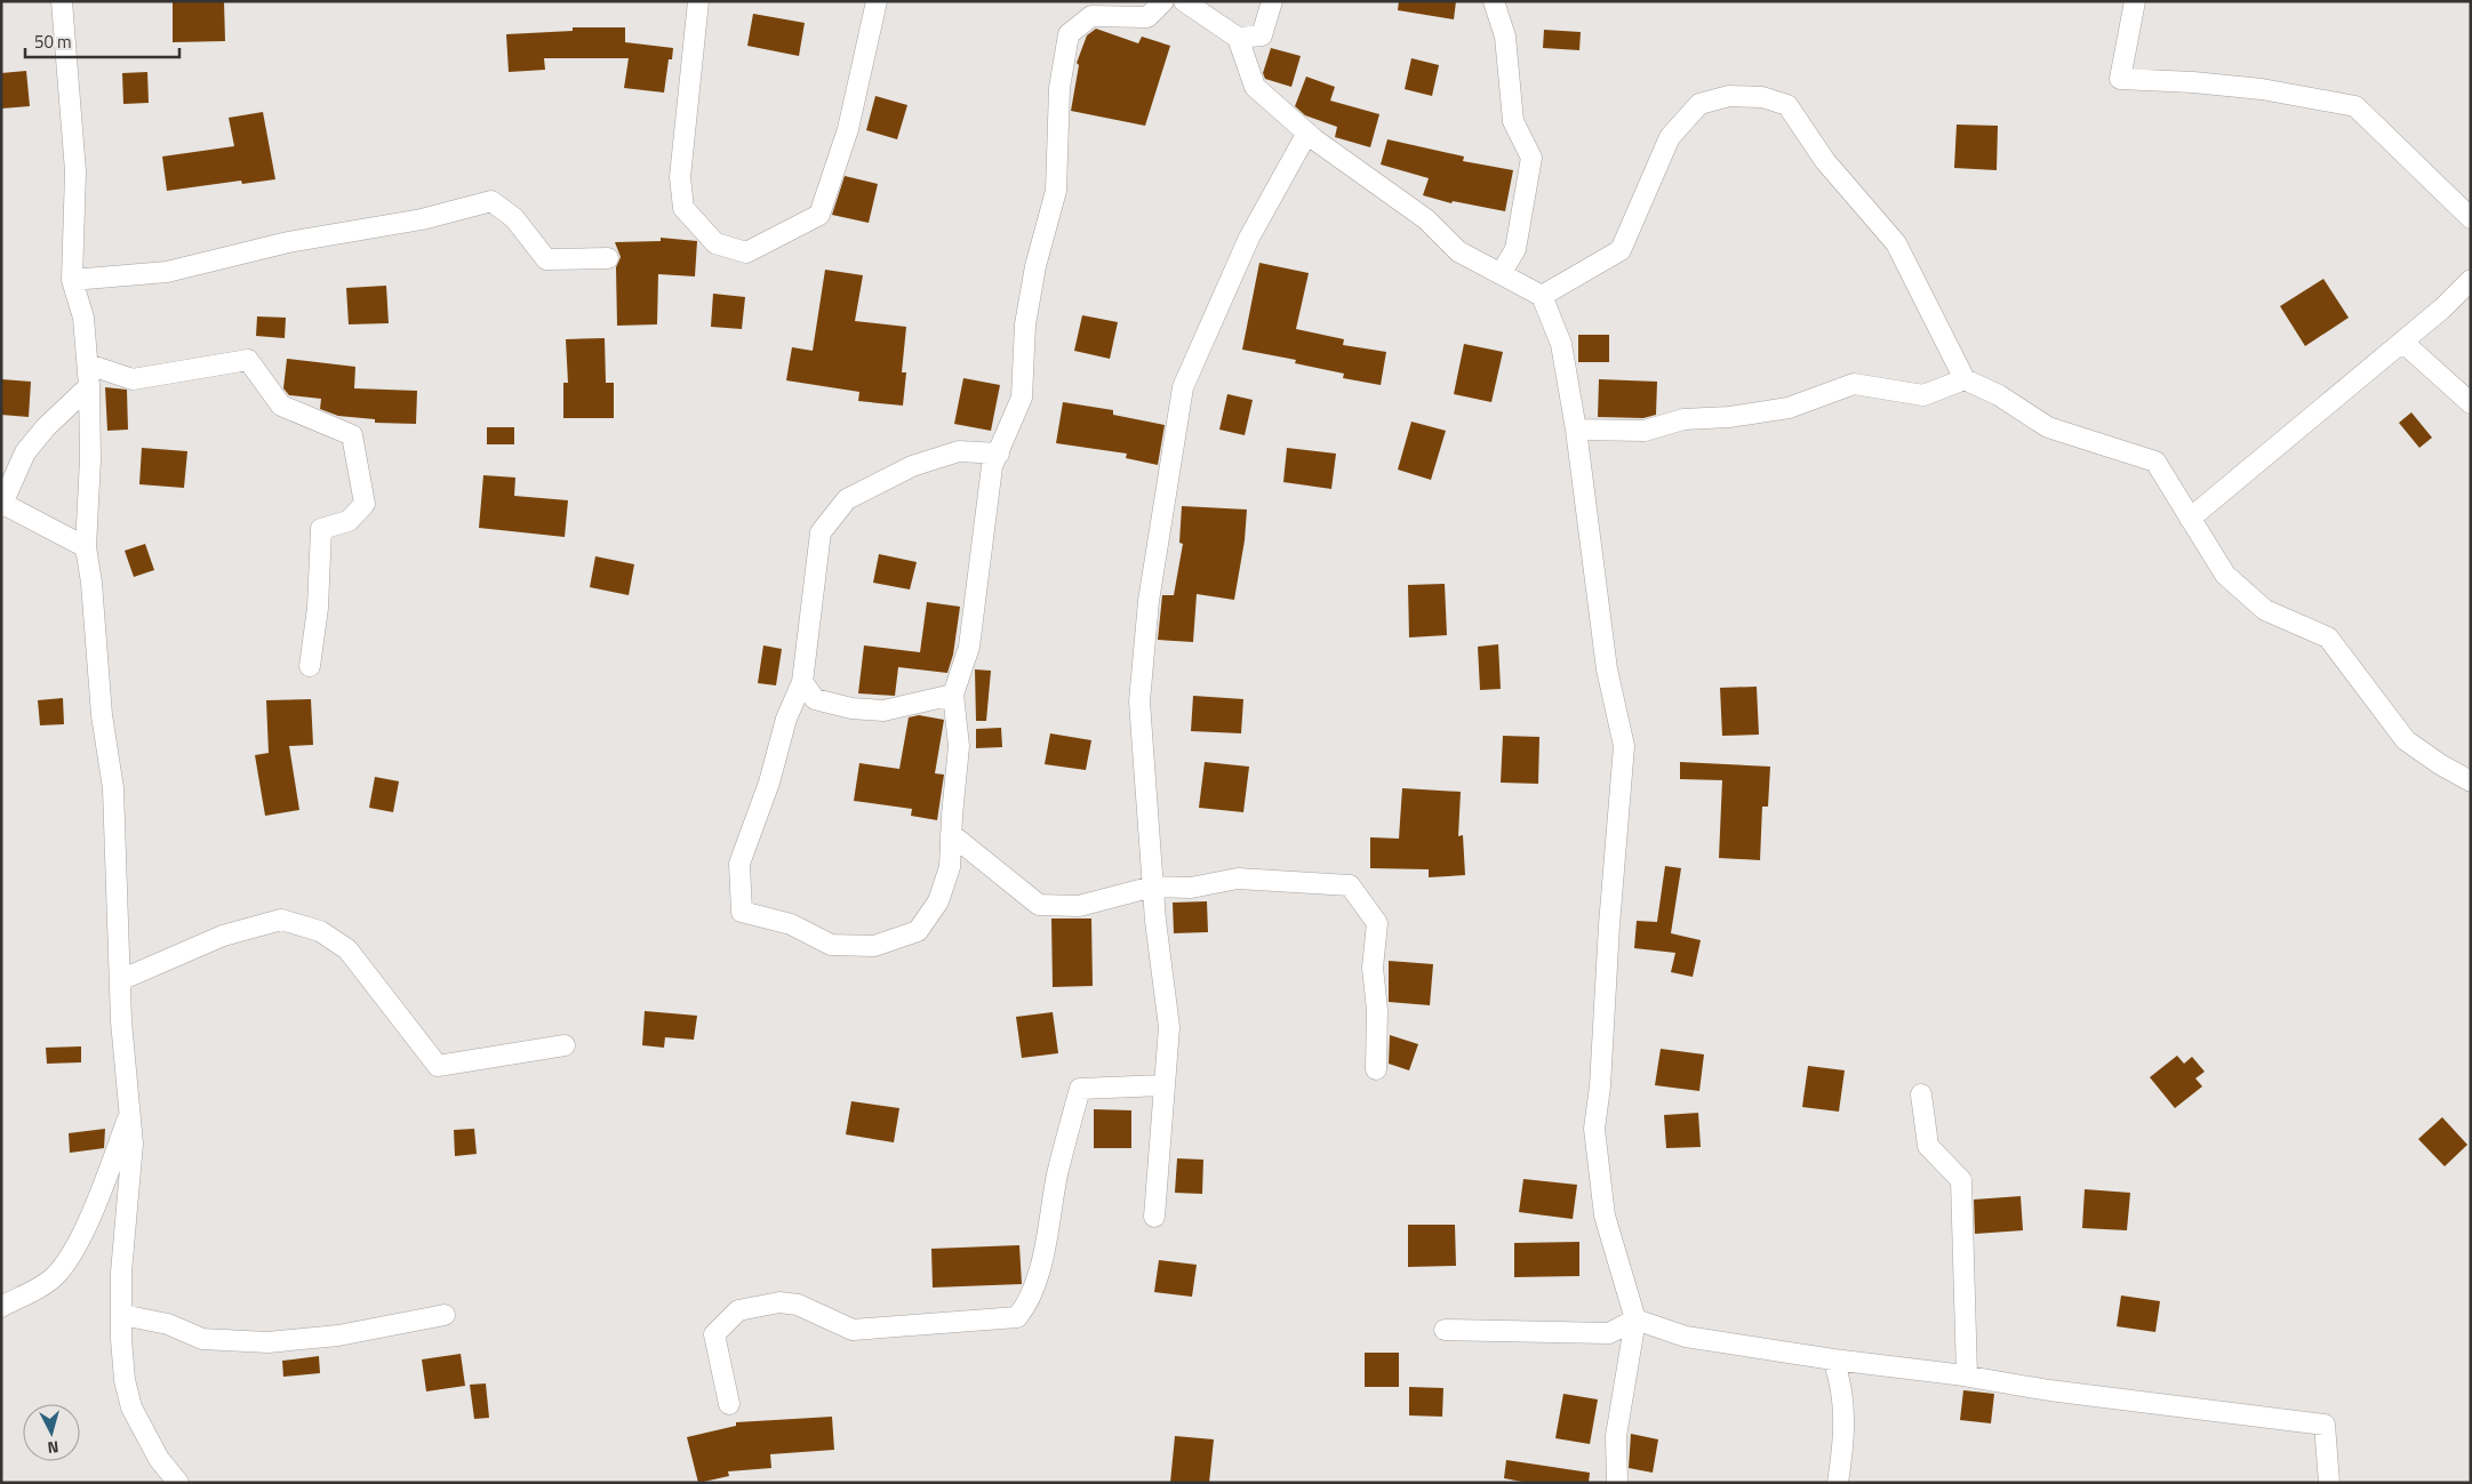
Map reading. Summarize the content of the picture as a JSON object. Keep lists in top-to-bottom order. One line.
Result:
{"scale_bar":"50 m","north":"bottom"}
